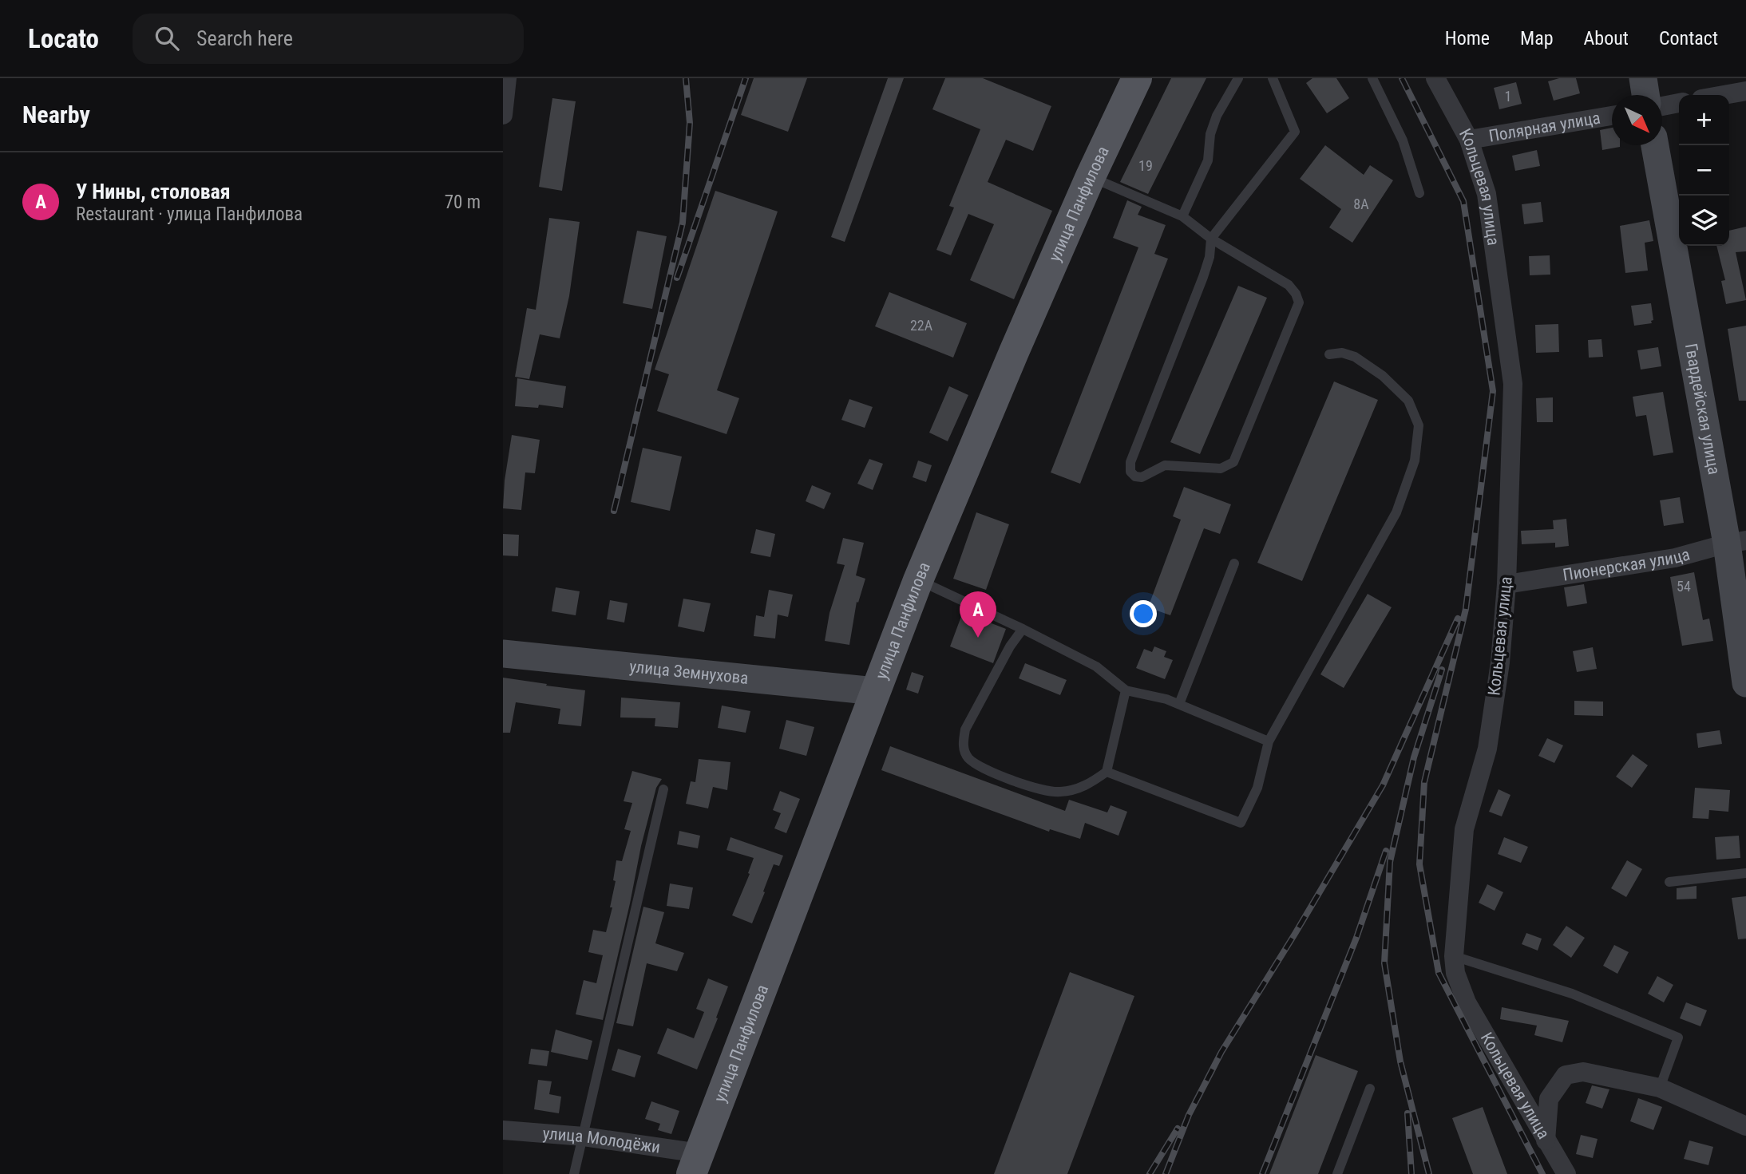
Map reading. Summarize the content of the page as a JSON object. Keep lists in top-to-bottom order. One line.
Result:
{"streets":{"main road":["улица Панфилова","Гвардейская улица","улица Земнухова"],"street":["Полярная улица","Кольцевая улица","Пионерская улица","улица Молодёжи"]},"crossings":[["Полярная улица","Кольцевая улица"],["Кольцевая улица","Пионерская улица"],["улица Панфилова","улица Земнухова"],["улица Панфилова","улица Молодёжи"],["Гвардейская улица","Пионерская улица"]],"house_numbers":["1","19","8А","22А","54"],"north":"bottom right","page":{"header":"Locato","search":"Search here","nav":["Home","Map","About","Contact"],"heading":"Nearby","map_buttons":["+","−"],"list":[{"mark":"A","name":"У Нины, столовая","note":"Restaurant · улица Панфилова","value":"70 m"}],"pins":"A"}}
